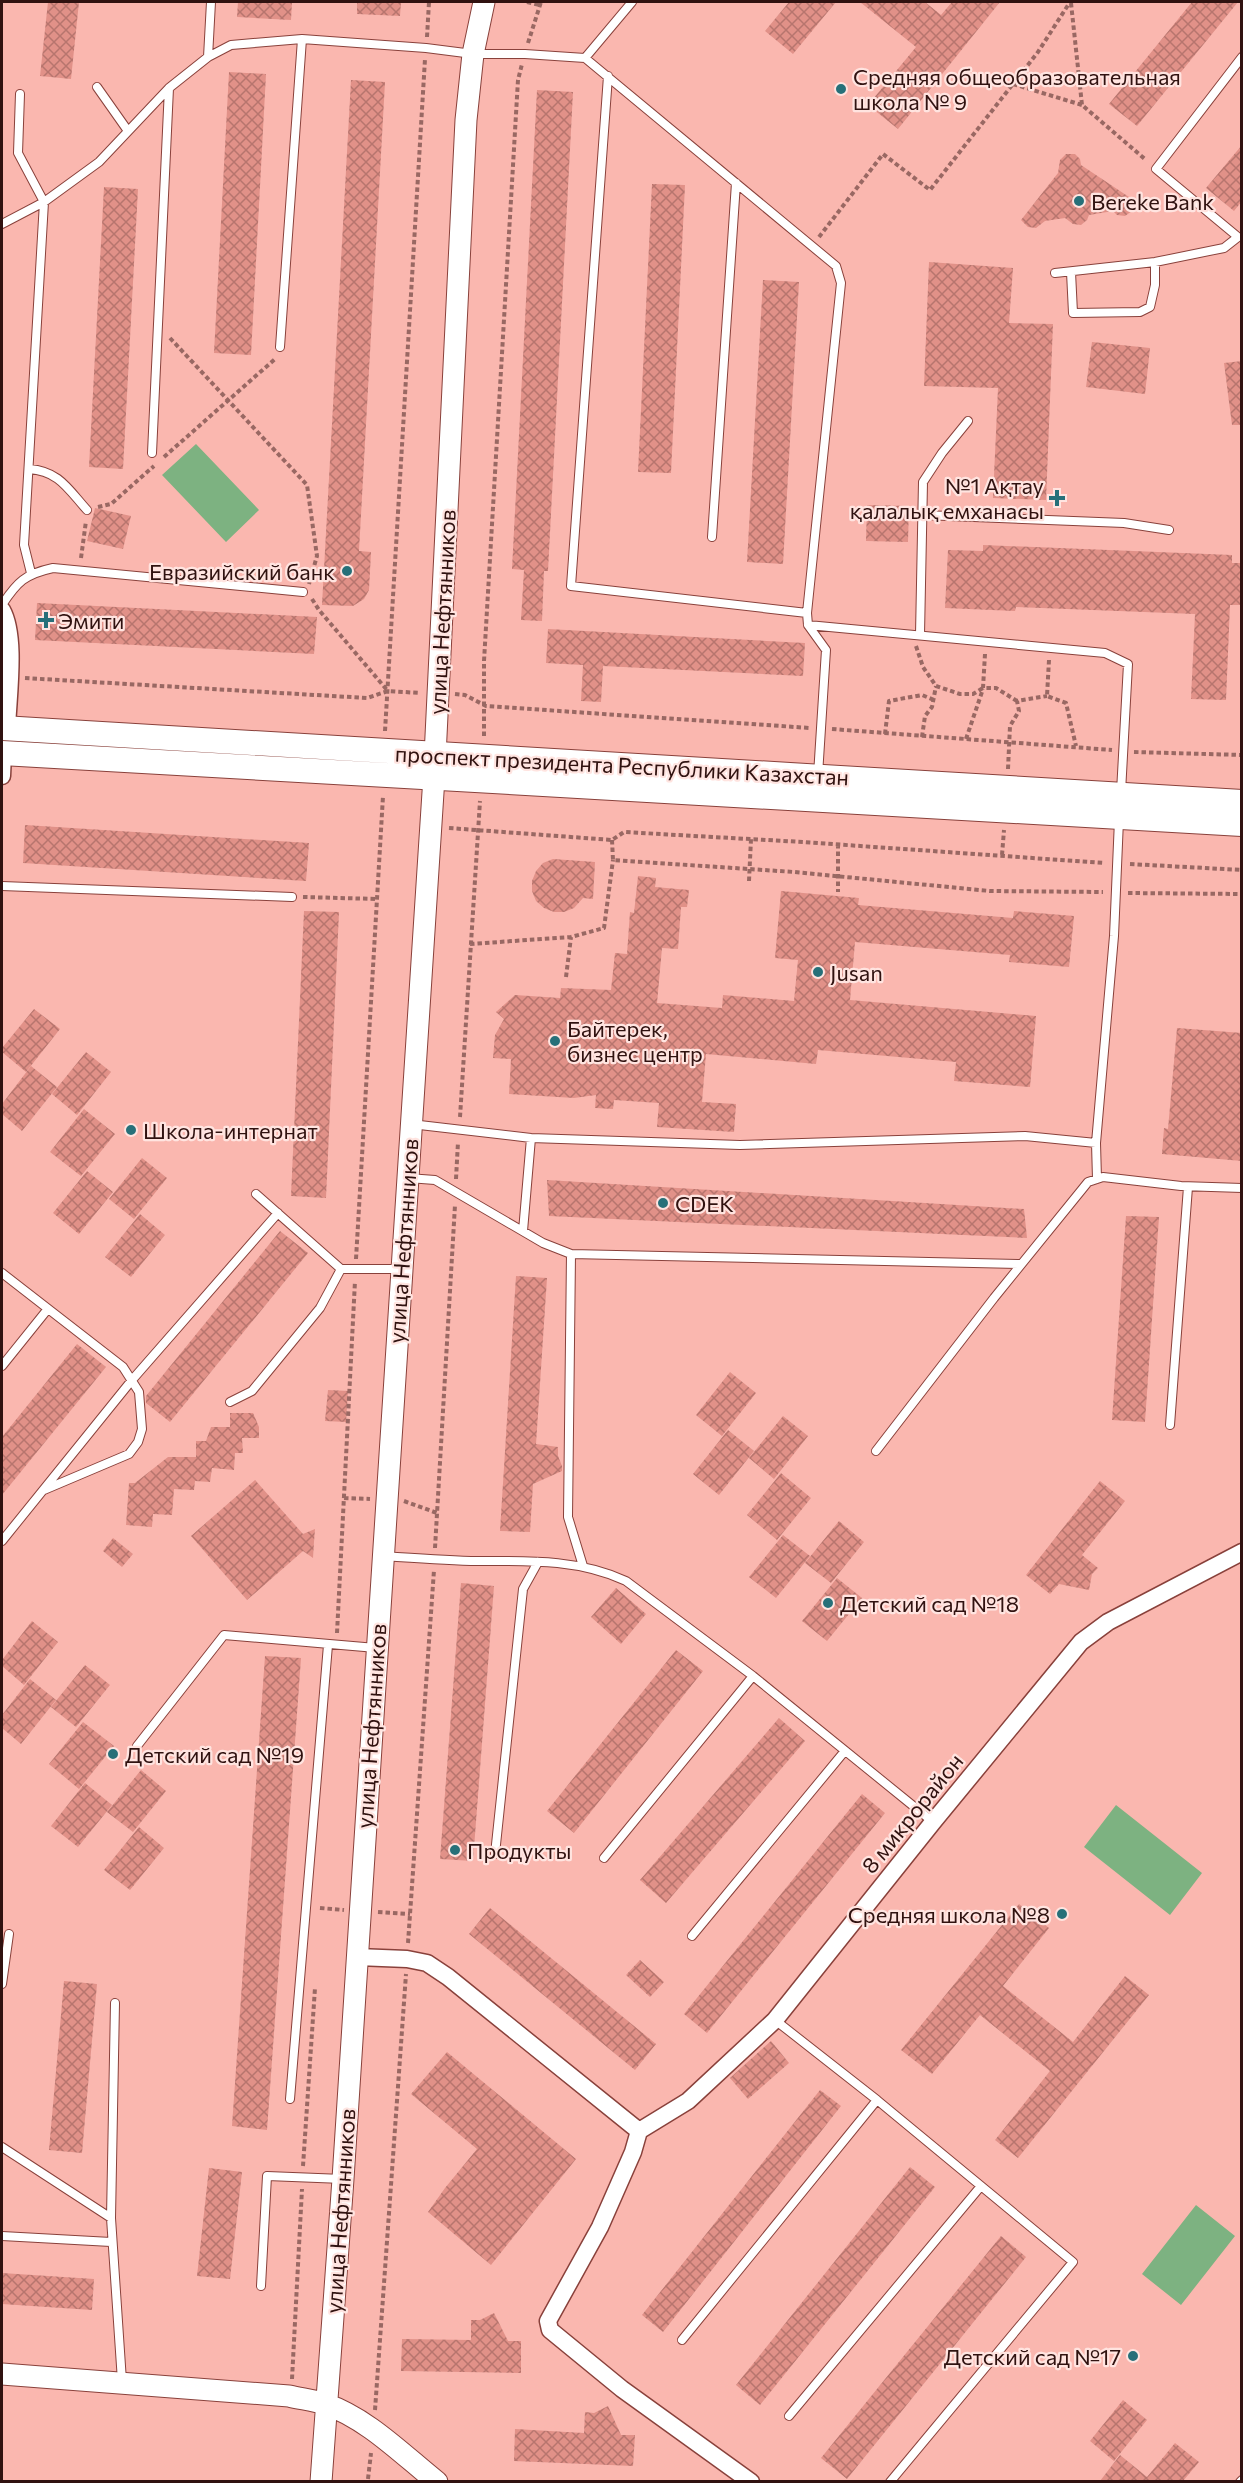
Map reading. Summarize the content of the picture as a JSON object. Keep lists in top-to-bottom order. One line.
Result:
{"streets":{"main road":["проспект президента Республики Казахстан"],"street":["улица Нефтянников","8 микрорайон"]},"crossings":[["улица Нефтянников","проспект президента Республики Казахстан"]],"places":{"other":["Средняя общеобразовательная школа № 9","Bereke Bank","Евразийский банк","Jusan","Байтерек, бизнес центр","Школа-интернат","CDEK","Детский сад №18","Детский сад №19","Продукты","Средняя школа №8","Детский сад №17"],"health":["№1 Ақтау қалалық емханасы","Эмити"]}}
